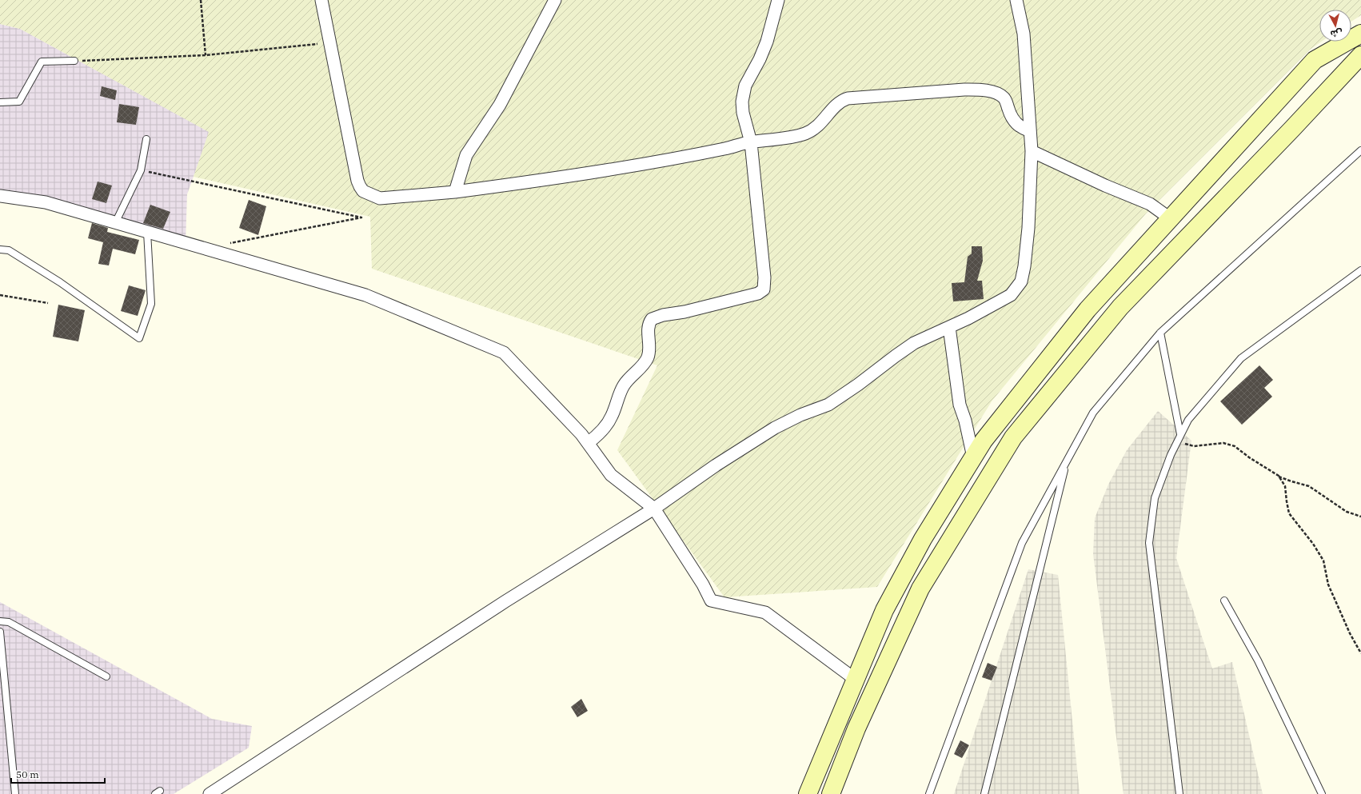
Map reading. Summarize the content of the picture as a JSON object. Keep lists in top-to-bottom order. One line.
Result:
{"scale_bar":"50 m","north":"bottom"}
